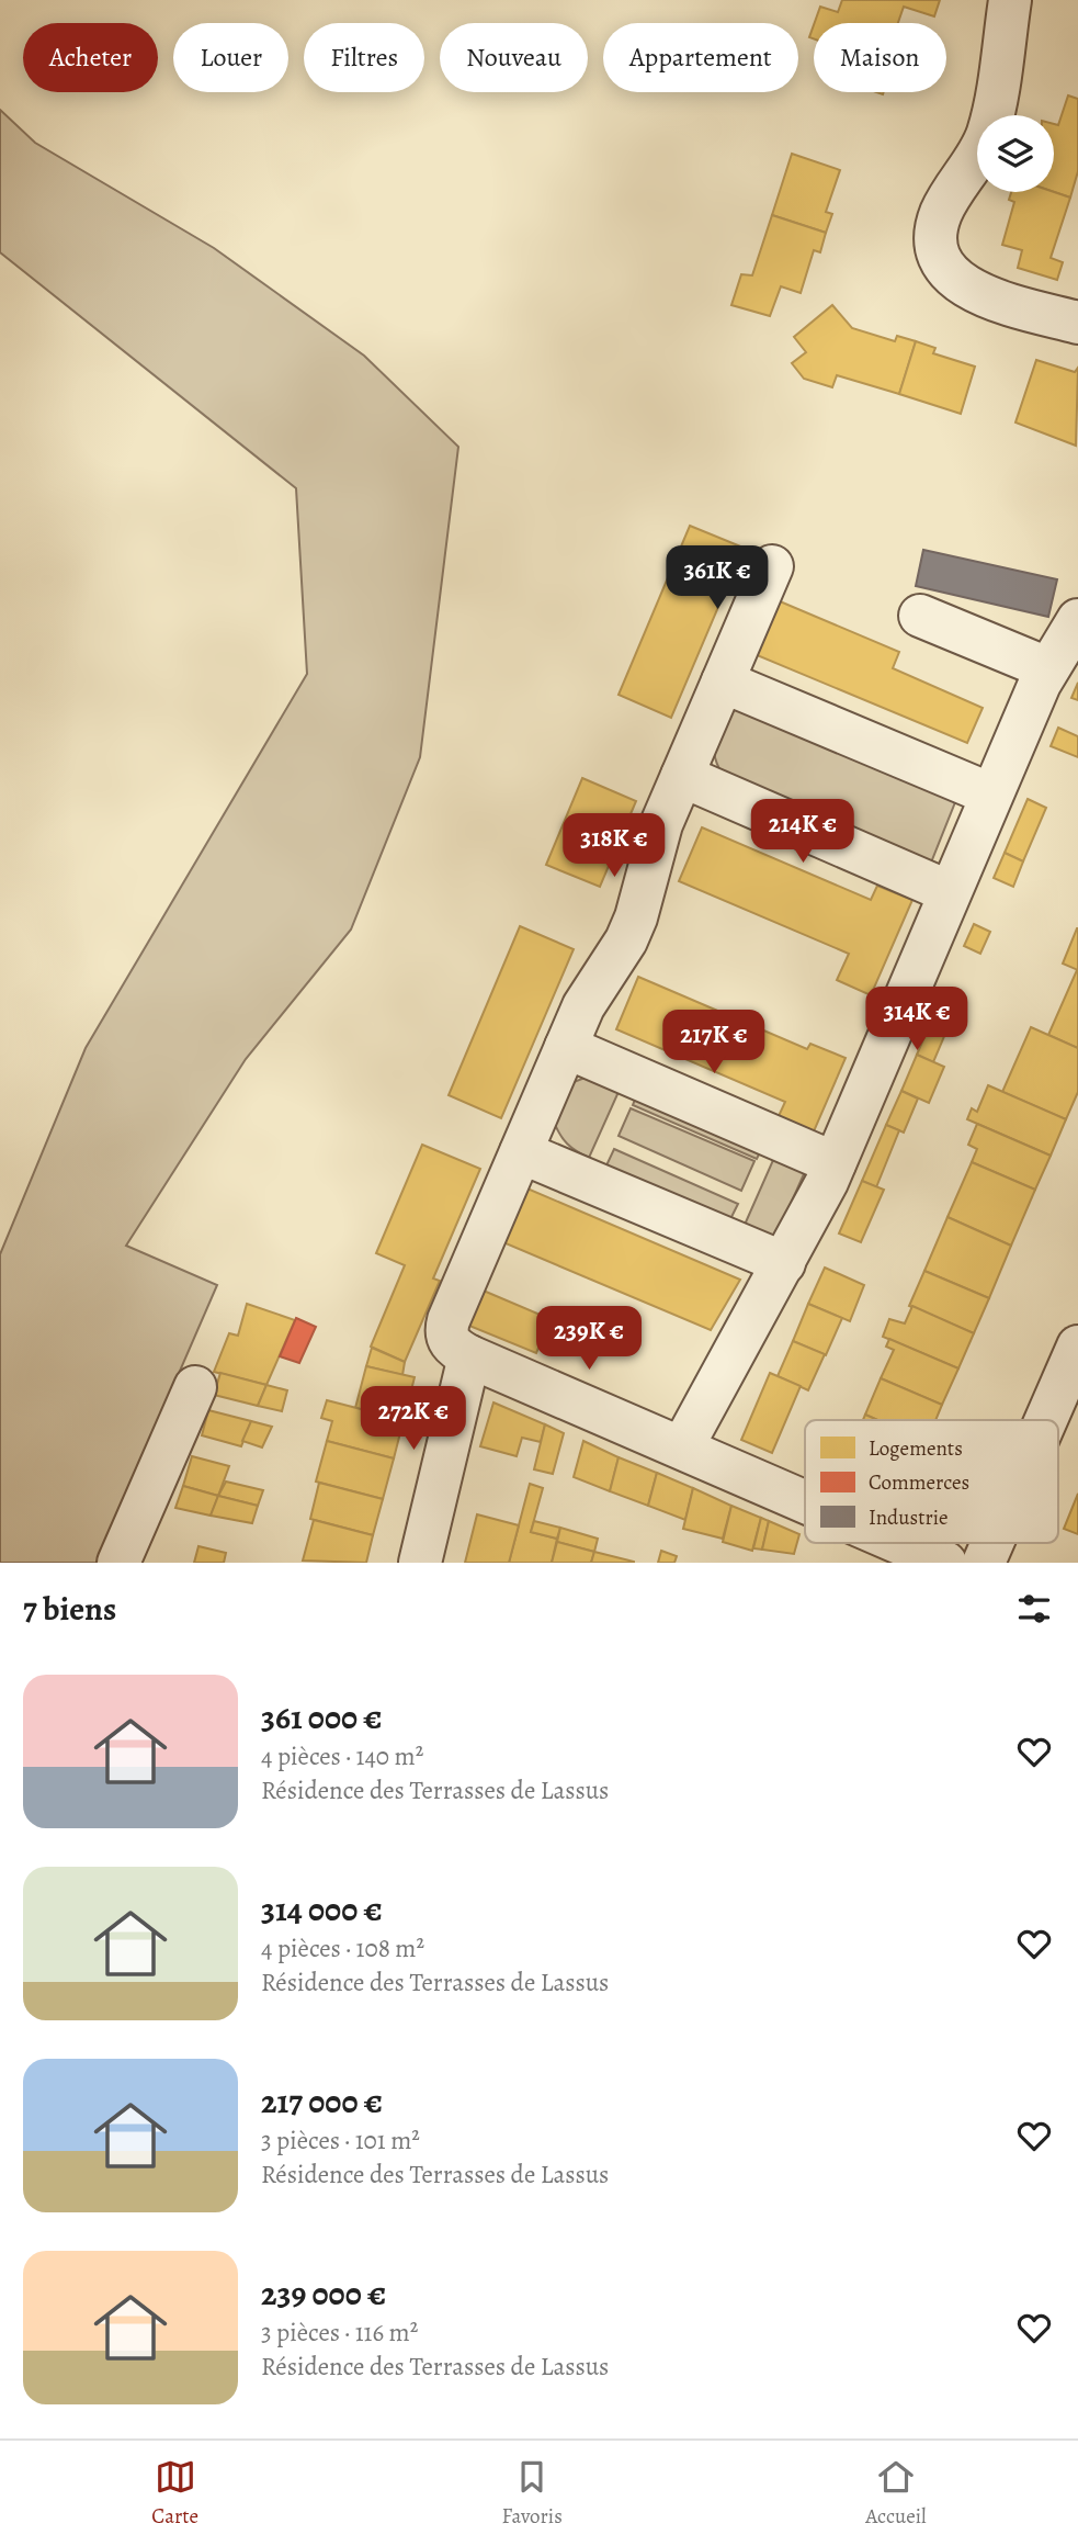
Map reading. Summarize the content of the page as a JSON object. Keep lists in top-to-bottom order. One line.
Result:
{"legend":["Logements","Commerces","Industrie"],"page":{"chip":["Acheter","Louer","Filtres","Nouveau","Appartement","Maison"],"price":["361K €","214K €","318K €","314K €","217K €","239K €","272K €"],"heading":"7 biens","list":[{"name":"361 000 €","note":"4 pièces · 140 m² · Résidence des Terrasses de Lassus"},{"name":"314 000 €","note":"4 pièces · 108 m² · Résidence des Terrasses de Lassus"},{"name":"217 000 €","note":"3 pièces · 101 m² · Résidence des Terrasses de Lassus"},{"name":"239 000 €","note":"3 pièces · 116 m² · Résidence des Terrasses de Lassus"}],"tabs":["Carte","Favoris","Accueil"]}}
